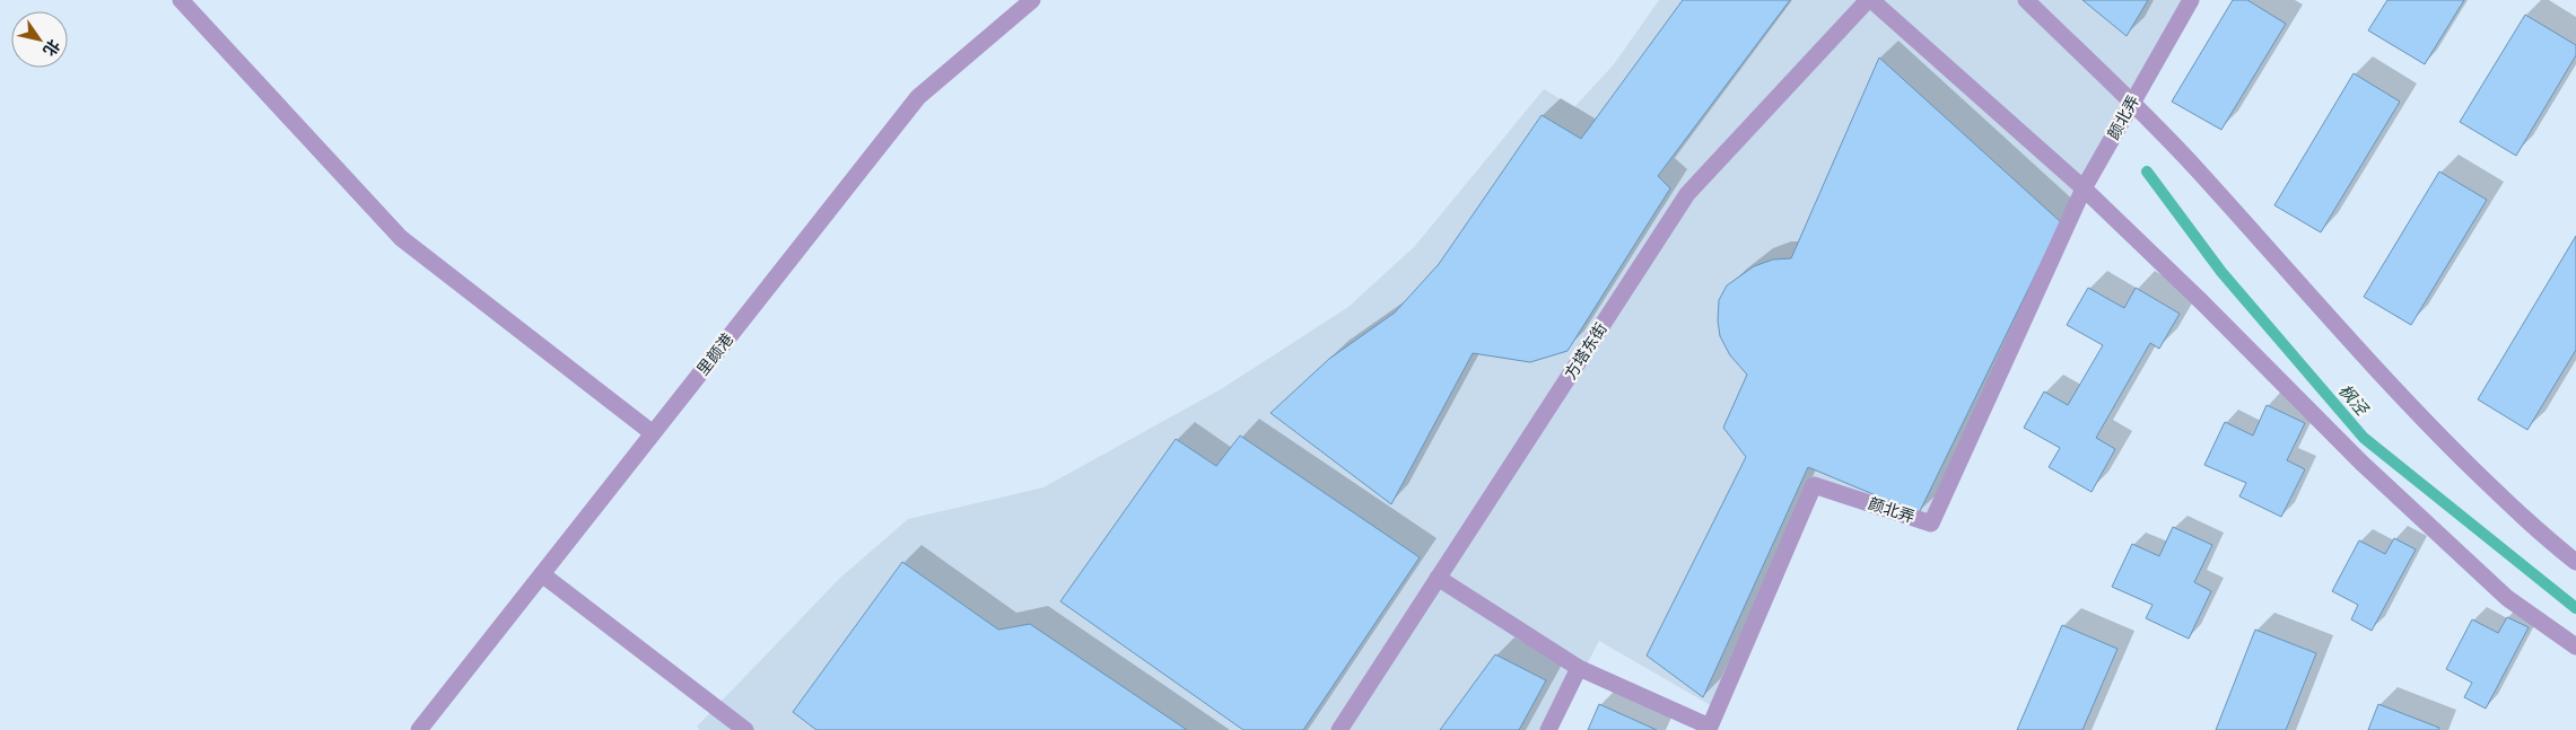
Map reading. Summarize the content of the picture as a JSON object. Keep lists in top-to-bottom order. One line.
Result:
{"streets":{"street":["颜北弄","方塔东街","里颜港"]},"crossings":[["颜北弄","方塔东街"]],"water":["枫泾"],"north":"bottom right"}
